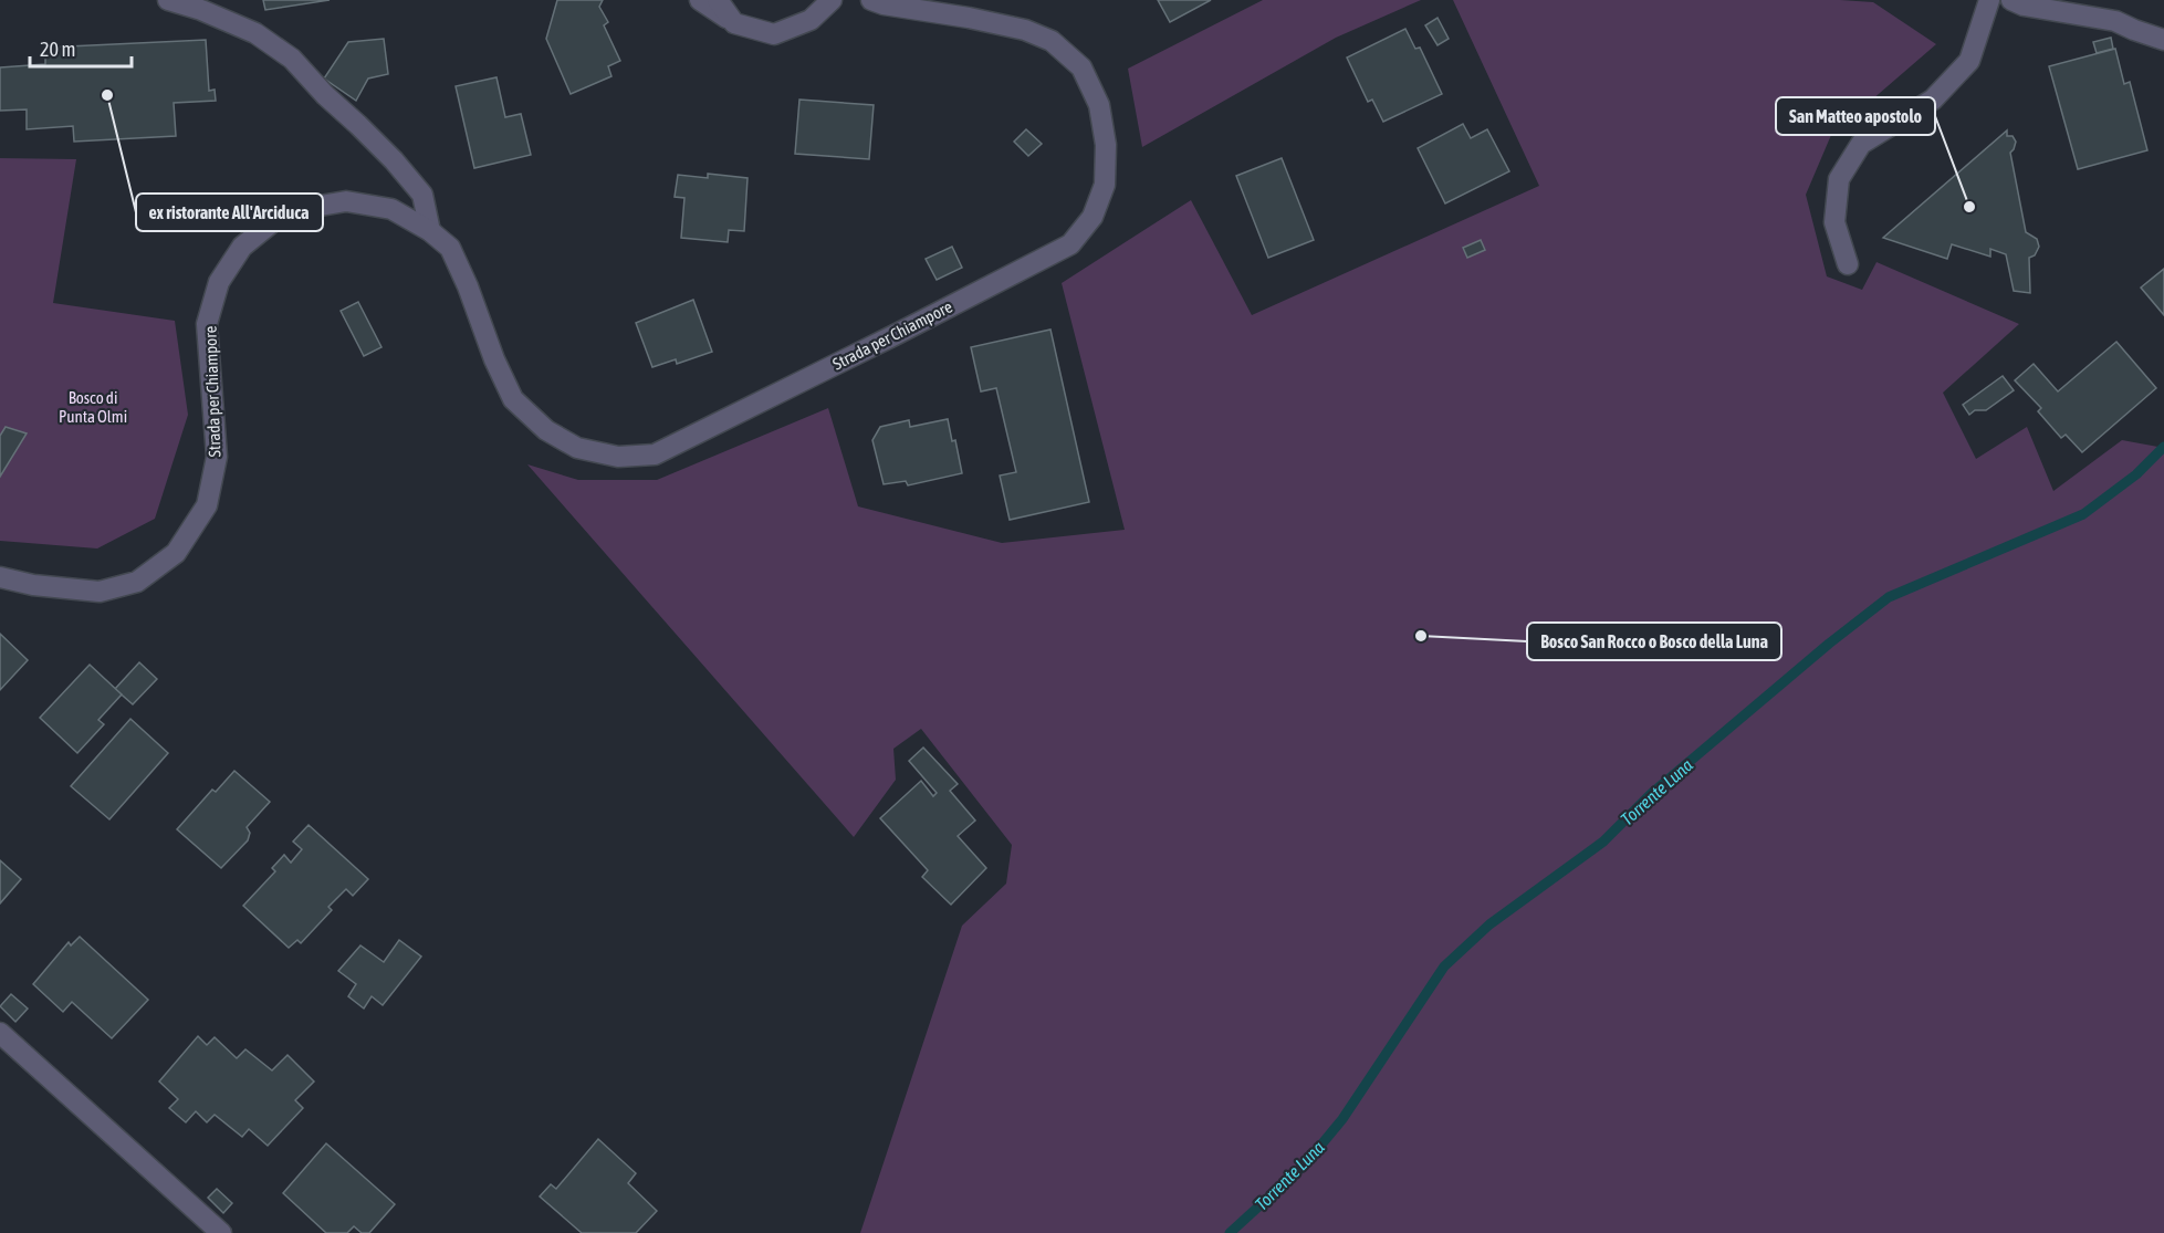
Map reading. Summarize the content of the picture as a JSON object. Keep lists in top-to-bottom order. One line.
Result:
{"streets":{"street":["Strada per Chiampore"]},"water":["Torrente Luna"],"parks":["Bosco di Punta Olmi"],"places":["ex ristorante All'Arciduca","San Matteo apostolo","Bosco San Rocco o Bosco della Luna"],"scale_bar":"20 m"}
